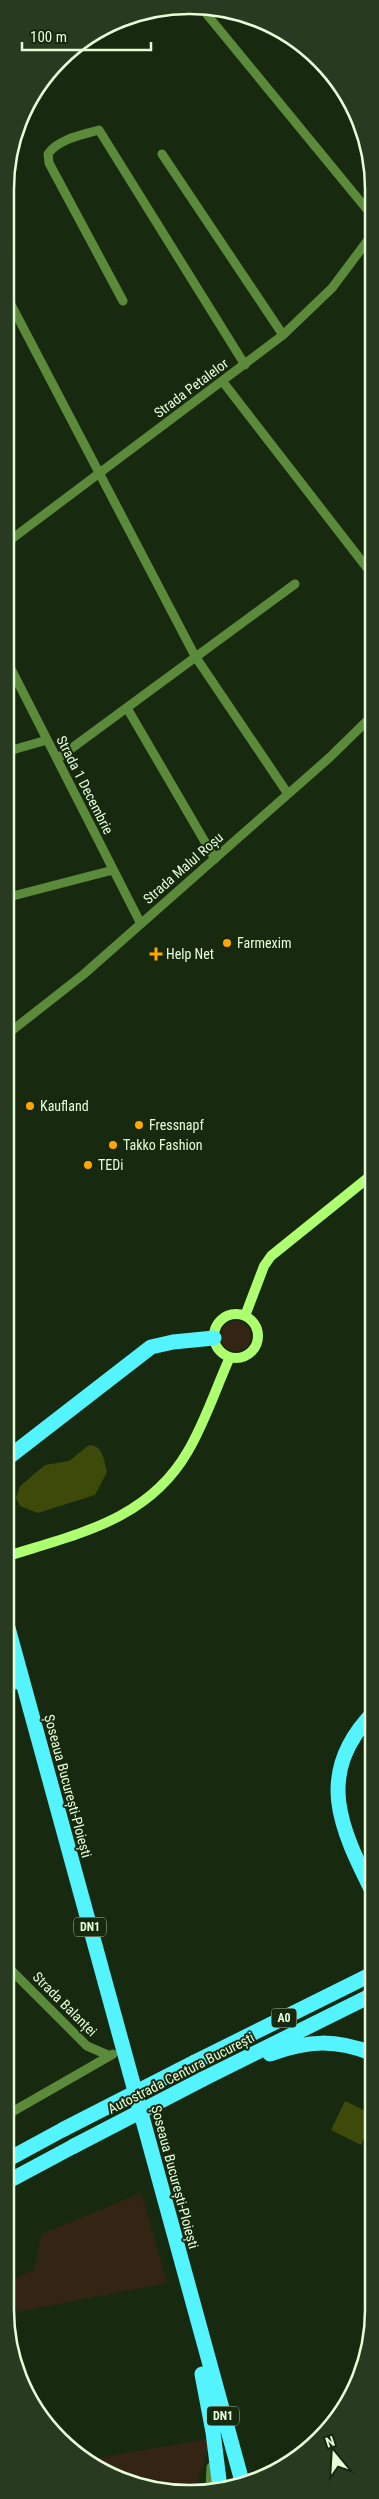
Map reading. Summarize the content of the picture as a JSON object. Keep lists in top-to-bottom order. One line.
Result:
{"streets":{"highway":["Șoseaua București-Ploiești","DN1","A0","Autostrada Centura București"],"street":["Strada Petalelor","Strada 1 Decembrie","Strada Malul Roșu","Strada Balanței"]},"crossings":[["Strada 1 Decembrie","Strada Malul Roșu"],["Șoseaua București-Ploiești","Strada Balanței"]],"places":{"other":["Farmexim","Kaufland","Fressnapf","Takko Fashion","TEDi"],"health":["Help Net"]},"scale_bar":"100 m","north":"top"}
